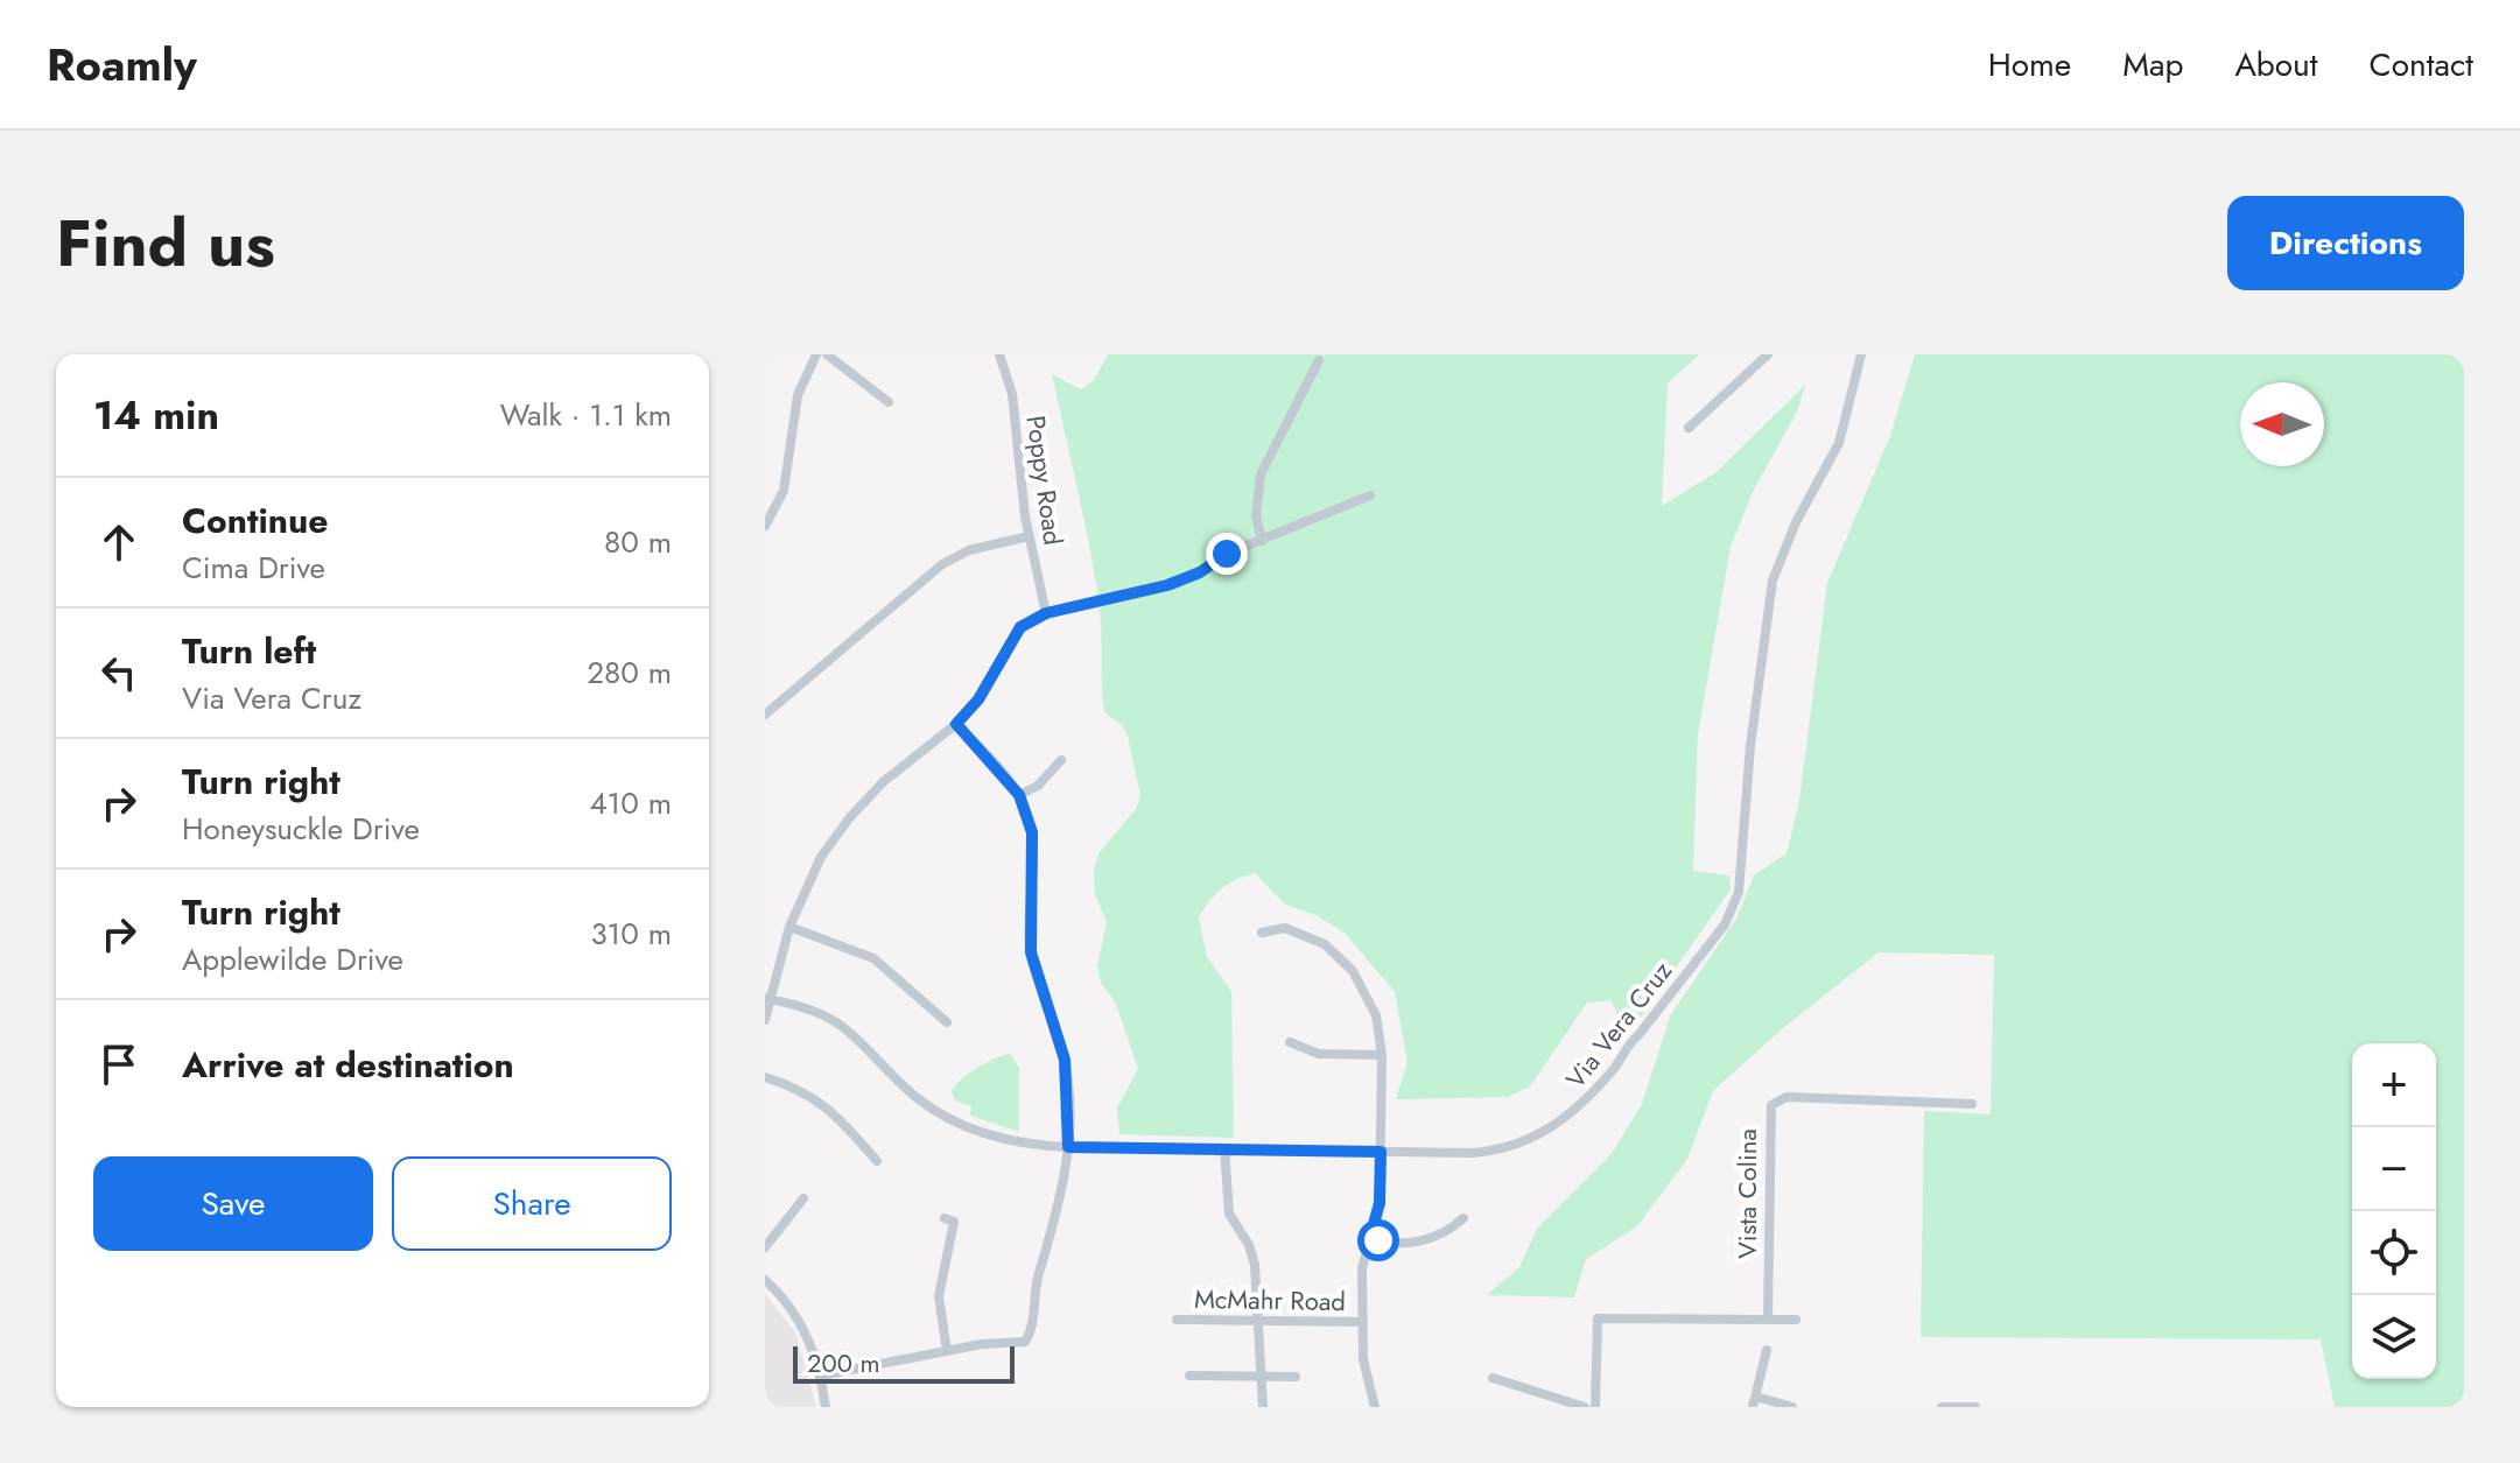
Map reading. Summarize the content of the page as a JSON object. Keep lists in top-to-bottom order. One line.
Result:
{"streets":{"street":["Poppy Road","Via Vera Cruz","Vista Colina","McMahr Road"]},"scale_bar":"200 m","north":"left","page":{"header":"Roamly","nav":["Home","Map","About","Contact"],"title":"Find us","buttons":["Directions",["Save","Share"]],"heading":["14 min","Walk · 1.1 km"],"list":[["Continue","Cima Drive","80 m"],["Turn left","Via Vera Cruz","280 m"],["Turn right","Honeysuckle Drive","410 m"],["Turn right","Applewilde Drive","310 m"],"Arrive at destination"],"map_buttons":["+","−"],"scale":"200 m"}}
